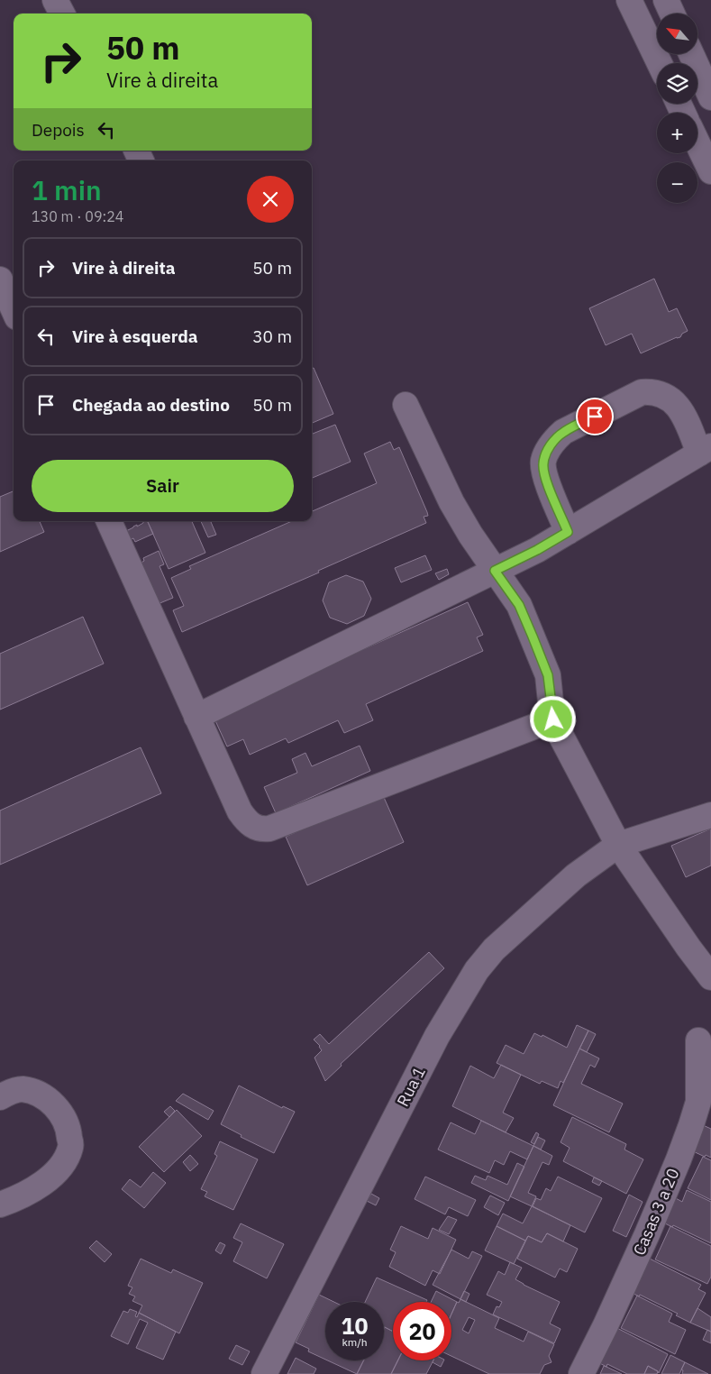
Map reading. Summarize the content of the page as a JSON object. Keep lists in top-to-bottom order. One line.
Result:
{"streets":{"street":["Rua 1","Casas 3 a 20"]},"north":"top left","page":{"map_buttons":["+","−"],"turn":["50 m","Vire à direita"],"then":"Depois","heading":["1 min","130 m · 09:24"],"list":[{"name":"Vire à direita","value":"50 m"},{"name":"Vire à esquerda","value":"30 m"},{"name":"Chegada ao destino","value":"50 m"}],"buttons":"Sair","speed":"10 km/h","limit":"20"}}
